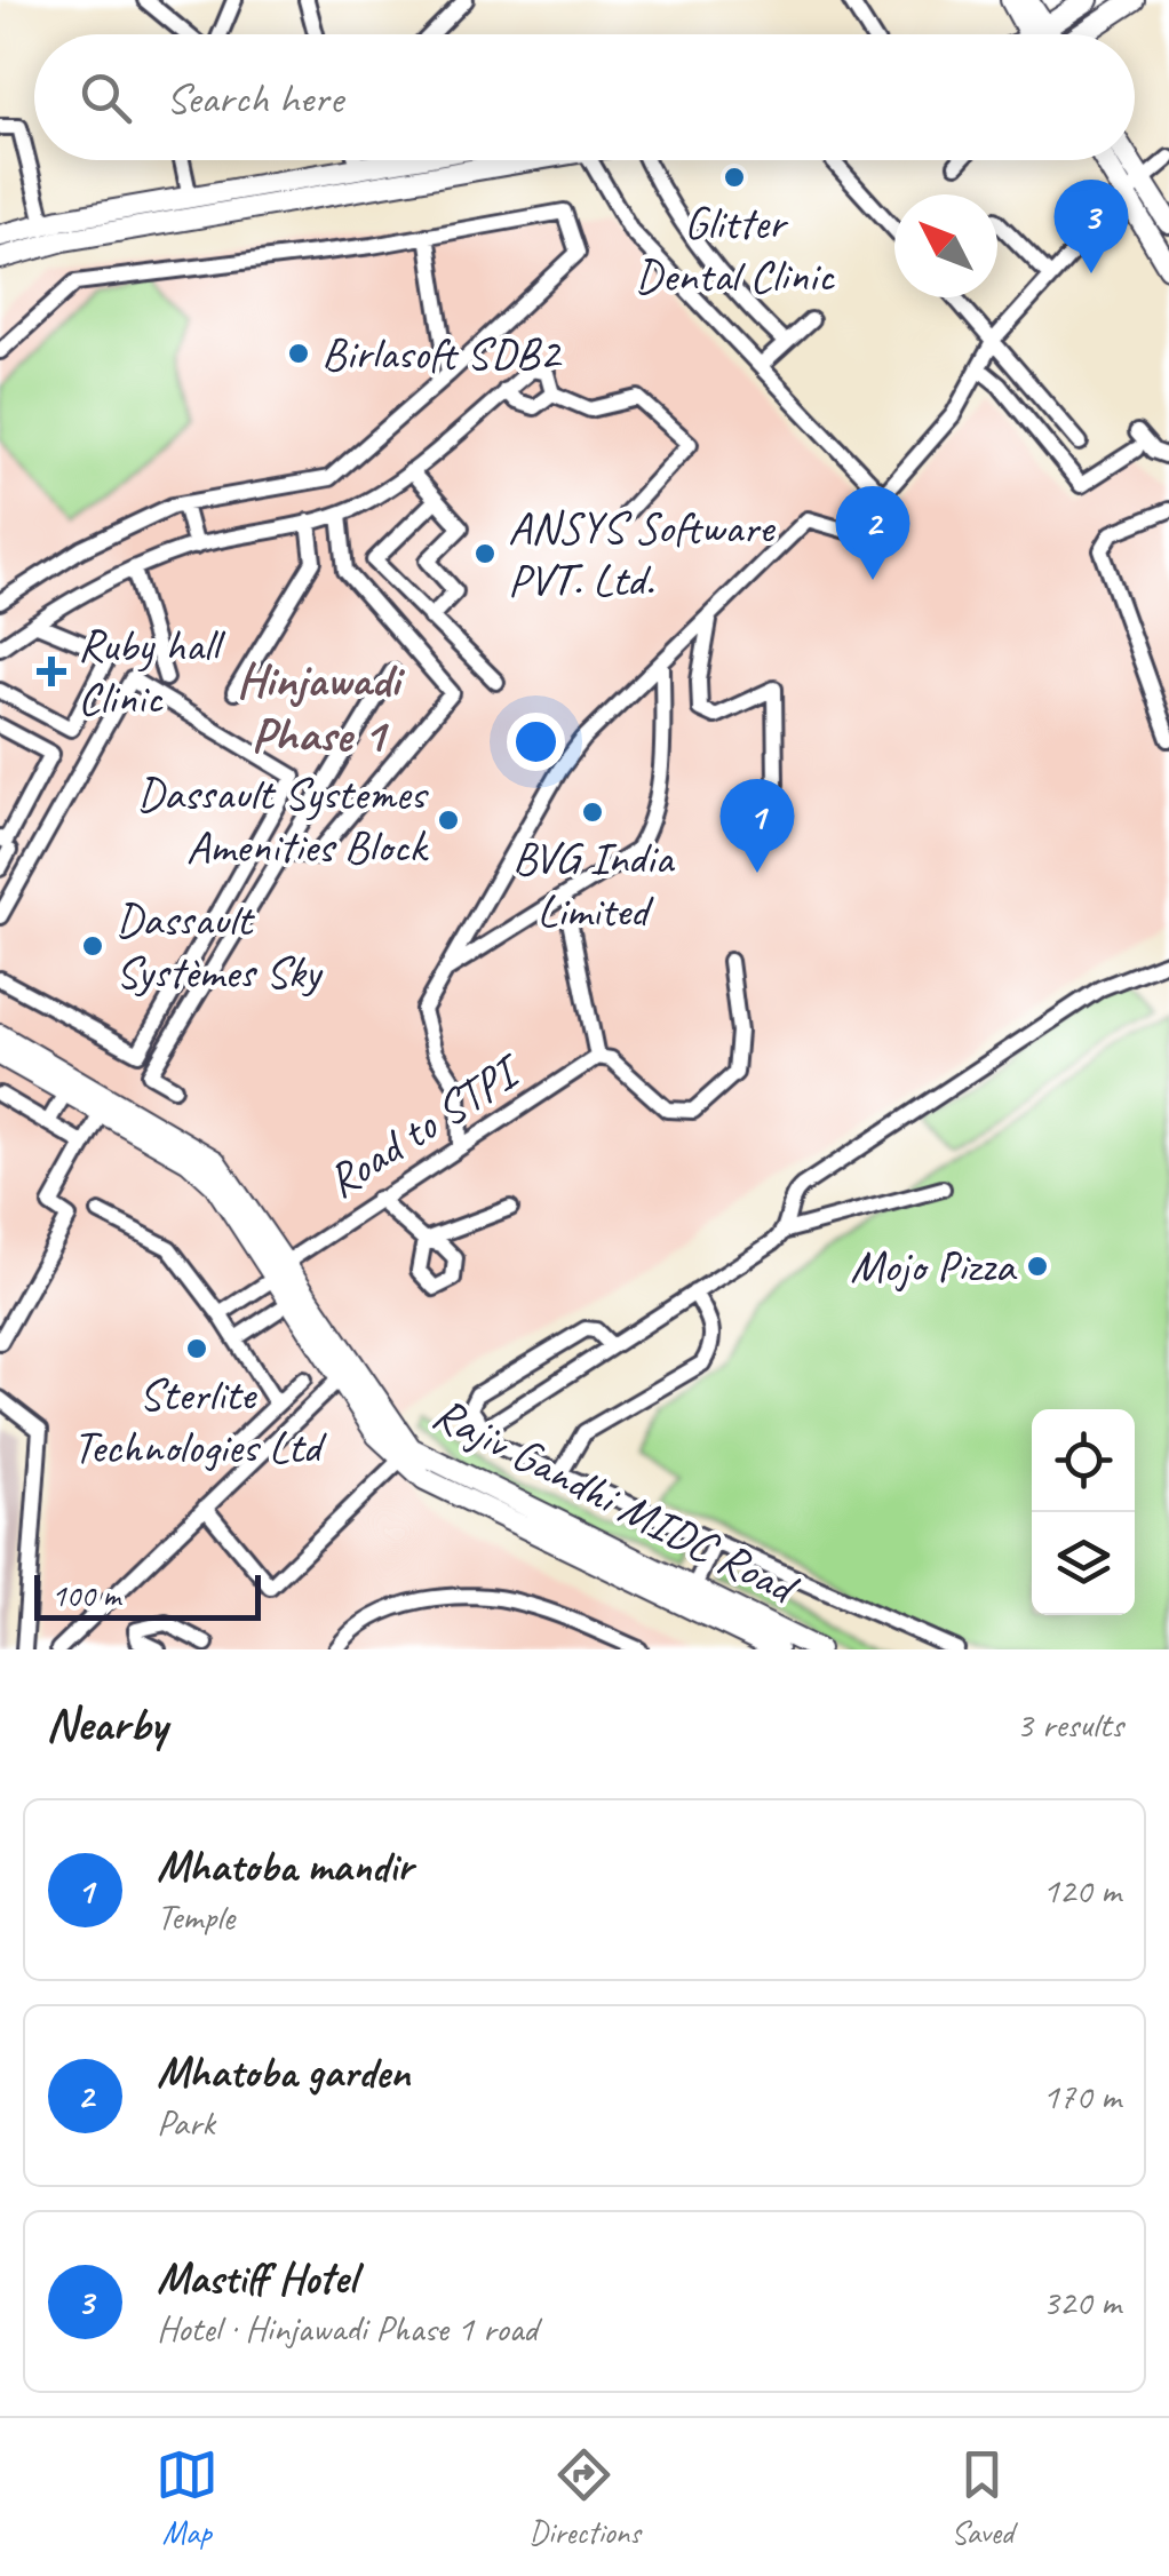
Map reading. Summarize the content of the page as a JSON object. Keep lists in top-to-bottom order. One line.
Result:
{"streets":{"main road":["Rajiv Gandhi MIDC Road"],"street":["Road to STPI"]},"crossings":[["Road to STPI","Rajiv Gandhi MIDC Road"]],"districts":["Hinjawadi Phase 1"],"places":{"other":["Glitter Dental Clinic","Birlasoft SDB2","ANSYS Software PVT. Ltd.","BVG India Limited","Dassault Systemes Amenities Block","Dassault Systèmes Sky","Mojo Pizza","Sterlite Technologies Ltd"],"health":["Ruby hall Clinic"]},"scale_bar":"100 m","north":"top left","page":{"search":"Search here","pins":["3","2","1"],"scale":"100 m","heading":["Nearby","3 results"],"list":[{"mark":"1","name":"Mhatoba mandir","note":"Temple","value":"120 m"},{"mark":"2","name":"Mhatoba garden","note":"Park","value":"170 m"},{"mark":"3","name":"Mastiff Hotel","note":"Hotel · Hinjawadi Phase 1 road","value":"320 m"}],"nav":["Map","Directions","Saved"]}}
